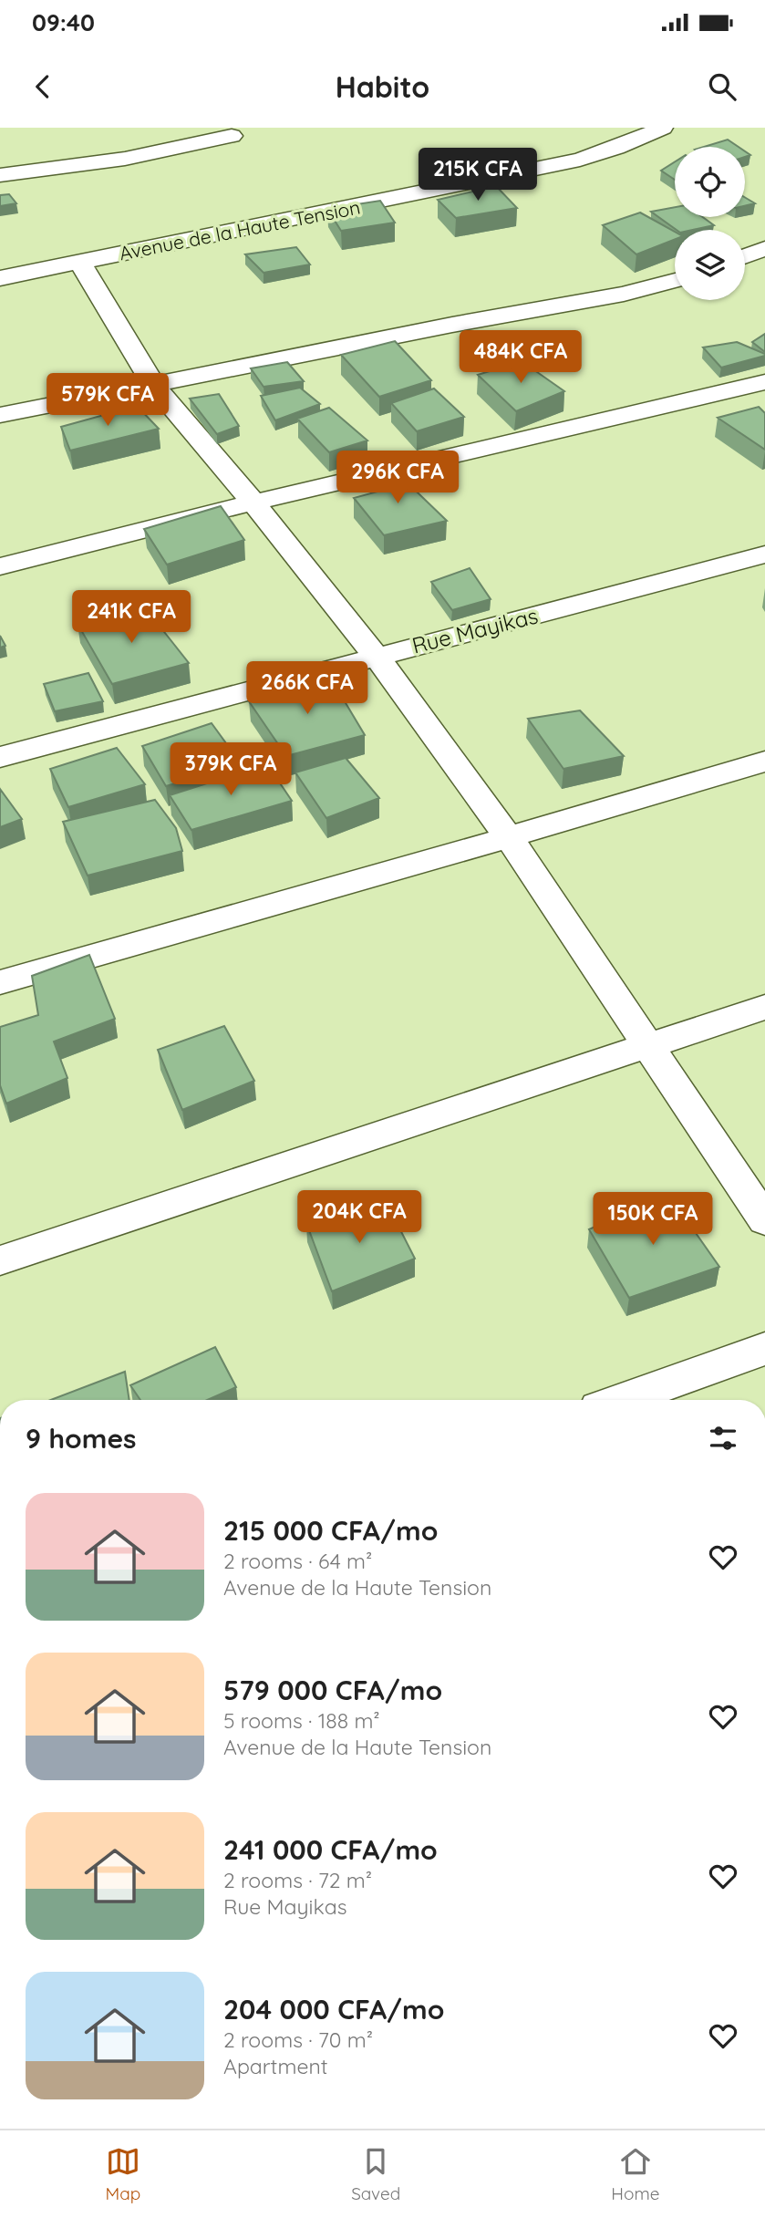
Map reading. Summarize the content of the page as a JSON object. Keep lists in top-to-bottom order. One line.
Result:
{"streets":{"street":["Avenue de la Haute Tension","Rue Mayikas"]},"page":{"status":"09:40","header":"Habito","price":["215K CFA","484K CFA","579K CFA","296K CFA","241K CFA","266K CFA","379K CFA","204K CFA","150K CFA"],"heading":"9 homes","list":[{"name":"215 000 CFA/mo","note":"2 rooms · 64 m² · Avenue de la Haute Tension"},{"name":"579 000 CFA/mo","note":"5 rooms · 188 m² · Avenue de la Haute Tension"},{"name":"241 000 CFA/mo","note":"2 rooms · 72 m² · Rue Mayikas"},{"name":"204 000 CFA/mo","note":"2 rooms · 70 m² · Apartment"}],"tabs":["Map","Saved","Home"]}}
